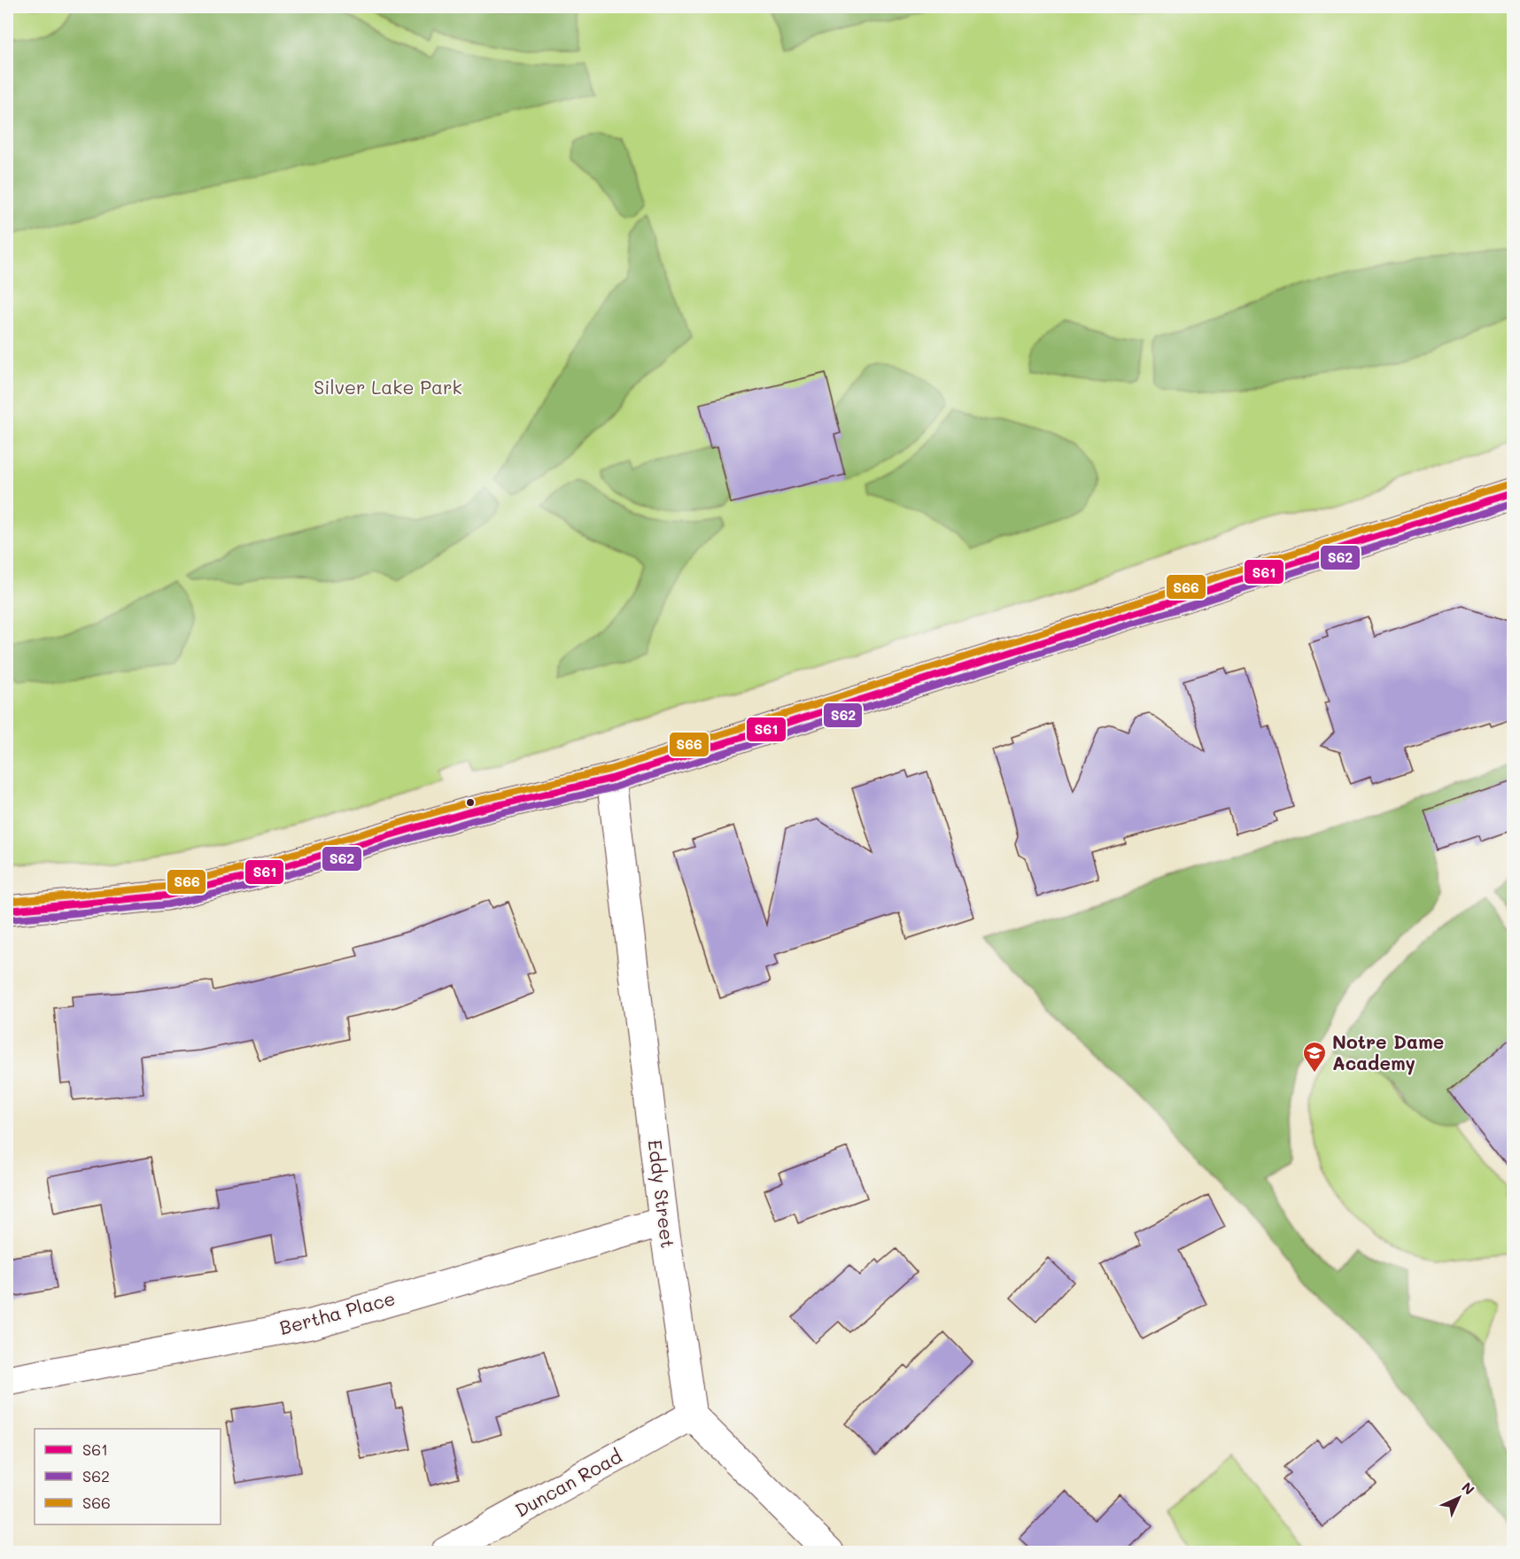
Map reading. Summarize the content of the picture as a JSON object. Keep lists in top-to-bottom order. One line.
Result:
{"streets":{"street":["Eddy Street","Bertha Place","Duncan Road"]},"crossings":[["Eddy Street","Bertha Place"],["Eddy Street","Duncan Road"]],"parks":["Silver Lake Park"],"places":{"school or university":["Notre Dame Academy"]},"lines":["transit line S66","transit line S61","transit line S62"],"legend":["S61","S62","S66"],"north":"top right"}
